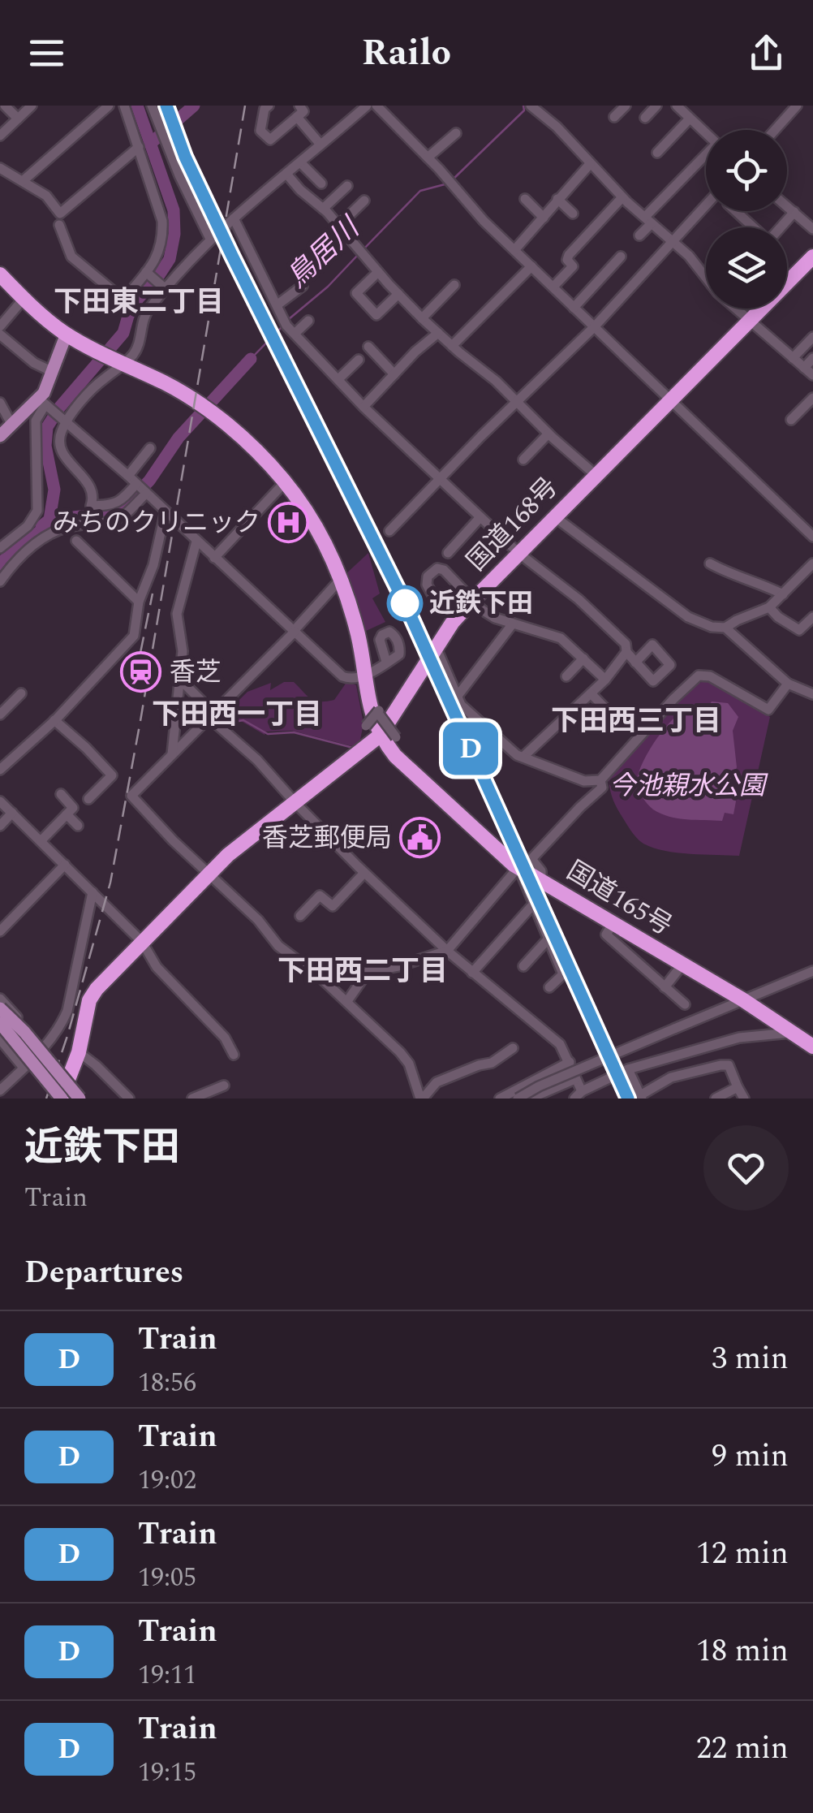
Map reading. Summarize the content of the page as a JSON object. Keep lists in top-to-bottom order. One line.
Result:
{"streets":{"highway":["国道168号","国道165号"]},"crossings":[["国道168号","国道165号"]],"districts":["下田東二丁目","下田西一丁目","下田西三丁目","下田西二丁目"],"water":["鳥居川"],"parks":["今池親水公園"],"places":{"hospital":["みちのクリニック"],"other":["近鉄下田"],"station":["香芝"],"public building":["香芝郵便局"]},"page":{"header":"Railo","on_map":"D","heading":[["近鉄下田","Train"],"Departures"],"list":[{"mark":"D","name":"Train","note":"18:56","value":"3 min"},{"mark":"D","name":"Train","note":"19:02","value":"9 min"},{"mark":"D","name":"Train","note":"19:05","value":"12 min"},{"mark":"D","name":"Train","note":"19:11","value":"18 min"},{"mark":"D","name":"Train","note":"19:15","value":"22 min"}]}}
